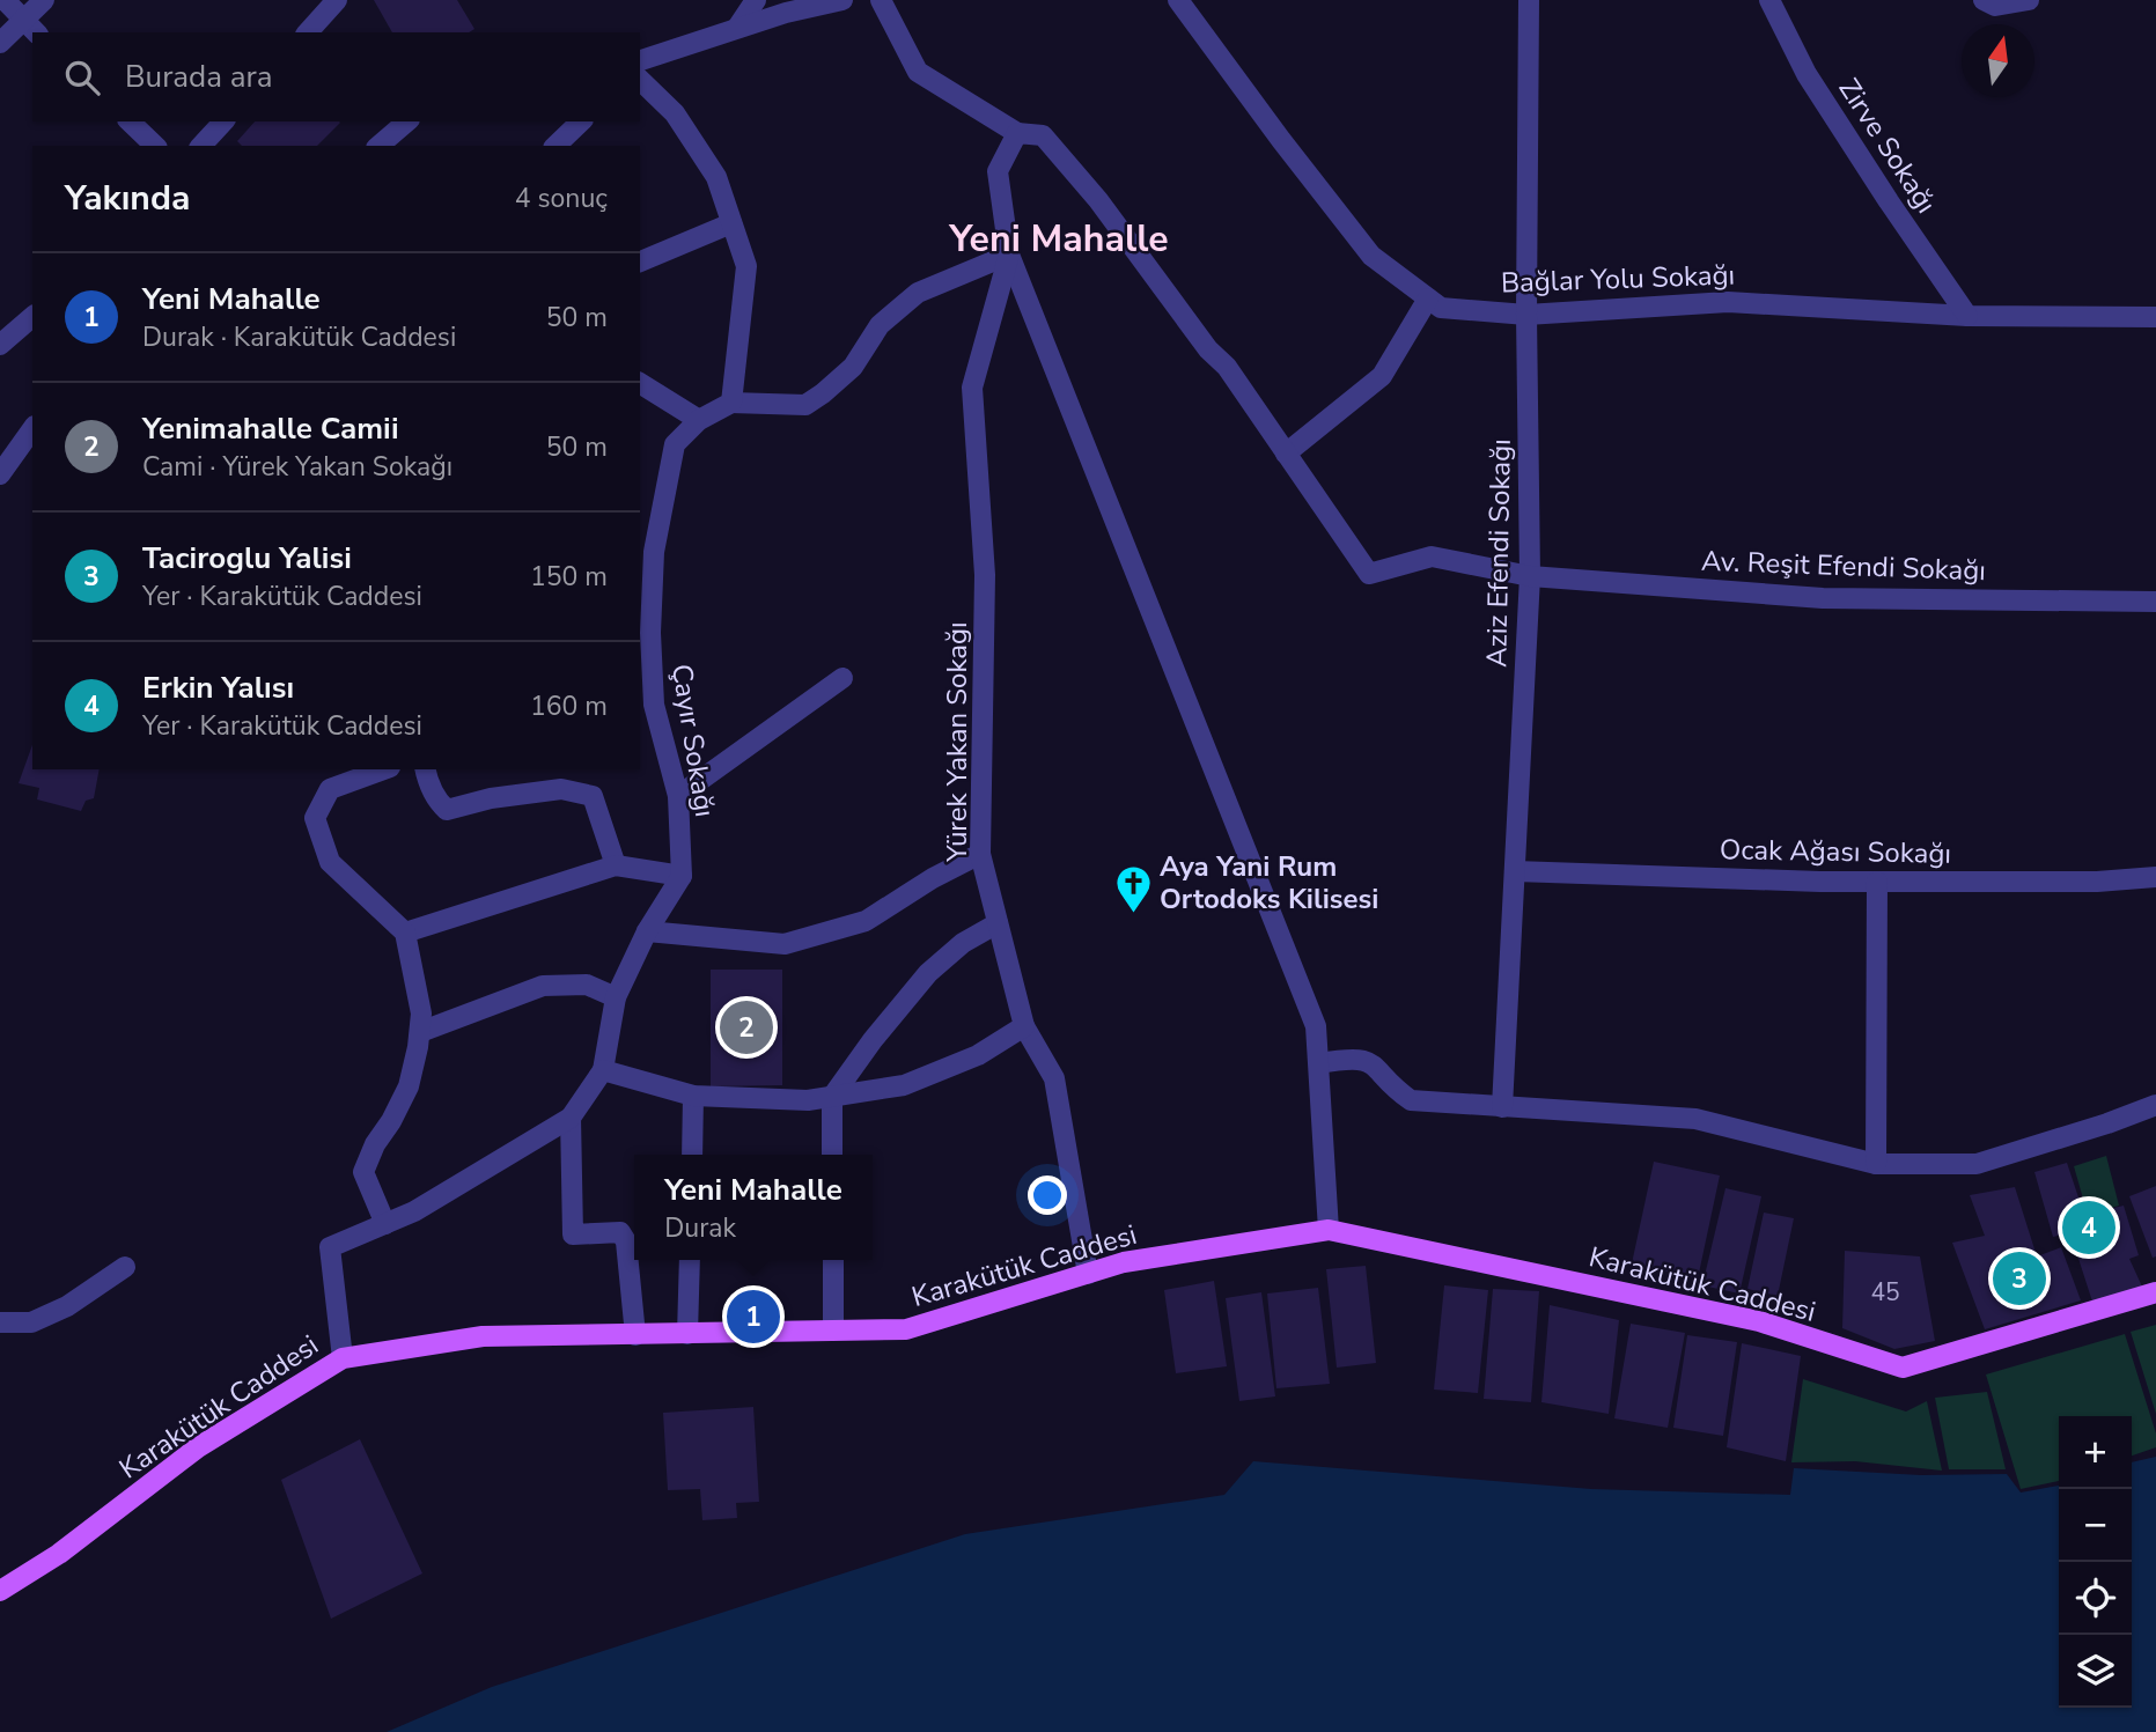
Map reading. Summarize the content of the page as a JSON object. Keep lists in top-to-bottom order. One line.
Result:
{"streets":{"main road":["Karakütük Caddesi"],"street":["Zirve Sokağı","Bağlar Yolu Sokağı","Aziz Efendi Sokağı","Av. Reşit Efendi Sokağı","Çayır Sokağı","Yürek Yakan Sokağı","Ocak Ağası Sokağı"]},"crossings":[["Zirve Sokağı","Bağlar Yolu Sokağı"],["Bağlar Yolu Sokağı","Aziz Efendi Sokağı"],["Aziz Efendi Sokağı","Av. Reşit Efendi Sokağı"],["Aziz Efendi Sokağı","Ocak Ağası Sokağı"],["Yürek Yakan Sokağı","Karakütük Caddesi"]],"districts":["Yeni Mahalle"],"places":{"church":["Aya Yani Rum Ortodoks Kilisesi"]},"house_numbers":["45"],"north":"top","page":{"search":"Burada ara","heading":["Yakında","4 sonuç"],"list":[{"mark":"1","name":"Yeni Mahalle","note":"Durak · Karakütük Caddesi","value":"50 m"},{"mark":"2","name":"Yenimahalle Camii","note":"Cami · Yürek Yakan Sokağı","value":"50 m"},{"mark":"3","name":"Taciroglu Yalisi","note":"Yer · Karakütük Caddesi","value":"150 m"},{"mark":"4","name":"Erkin Yalısı","note":"Yer · Karakütük Caddesi","value":"160 m"}],"pins":["2","4","3","1"],"popup":["Yeni Mahalle","Durak"],"map_buttons":["+","−"]}}
